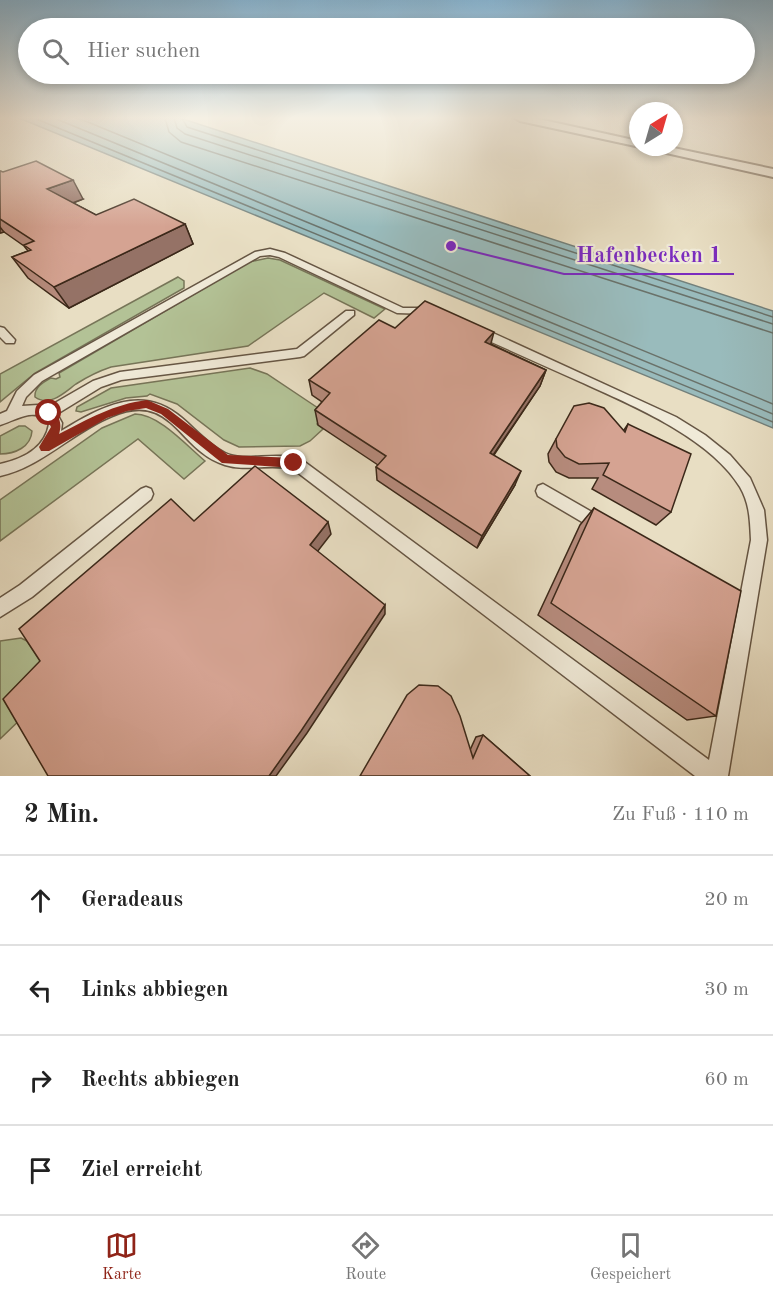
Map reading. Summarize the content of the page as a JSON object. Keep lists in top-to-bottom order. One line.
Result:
{"places":["Hafenbecken 1"],"north":"top right","page":{"search":"Hier suchen","heading":["2 Min.","Zu Fuß · 110 m"],"list":[["Geradeaus","20 m"],["Links abbiegen","30 m"],["Rechts abbiegen","60 m"],"Ziel erreicht"],"nav":["Karte","Route","Gespeichert"]}}
